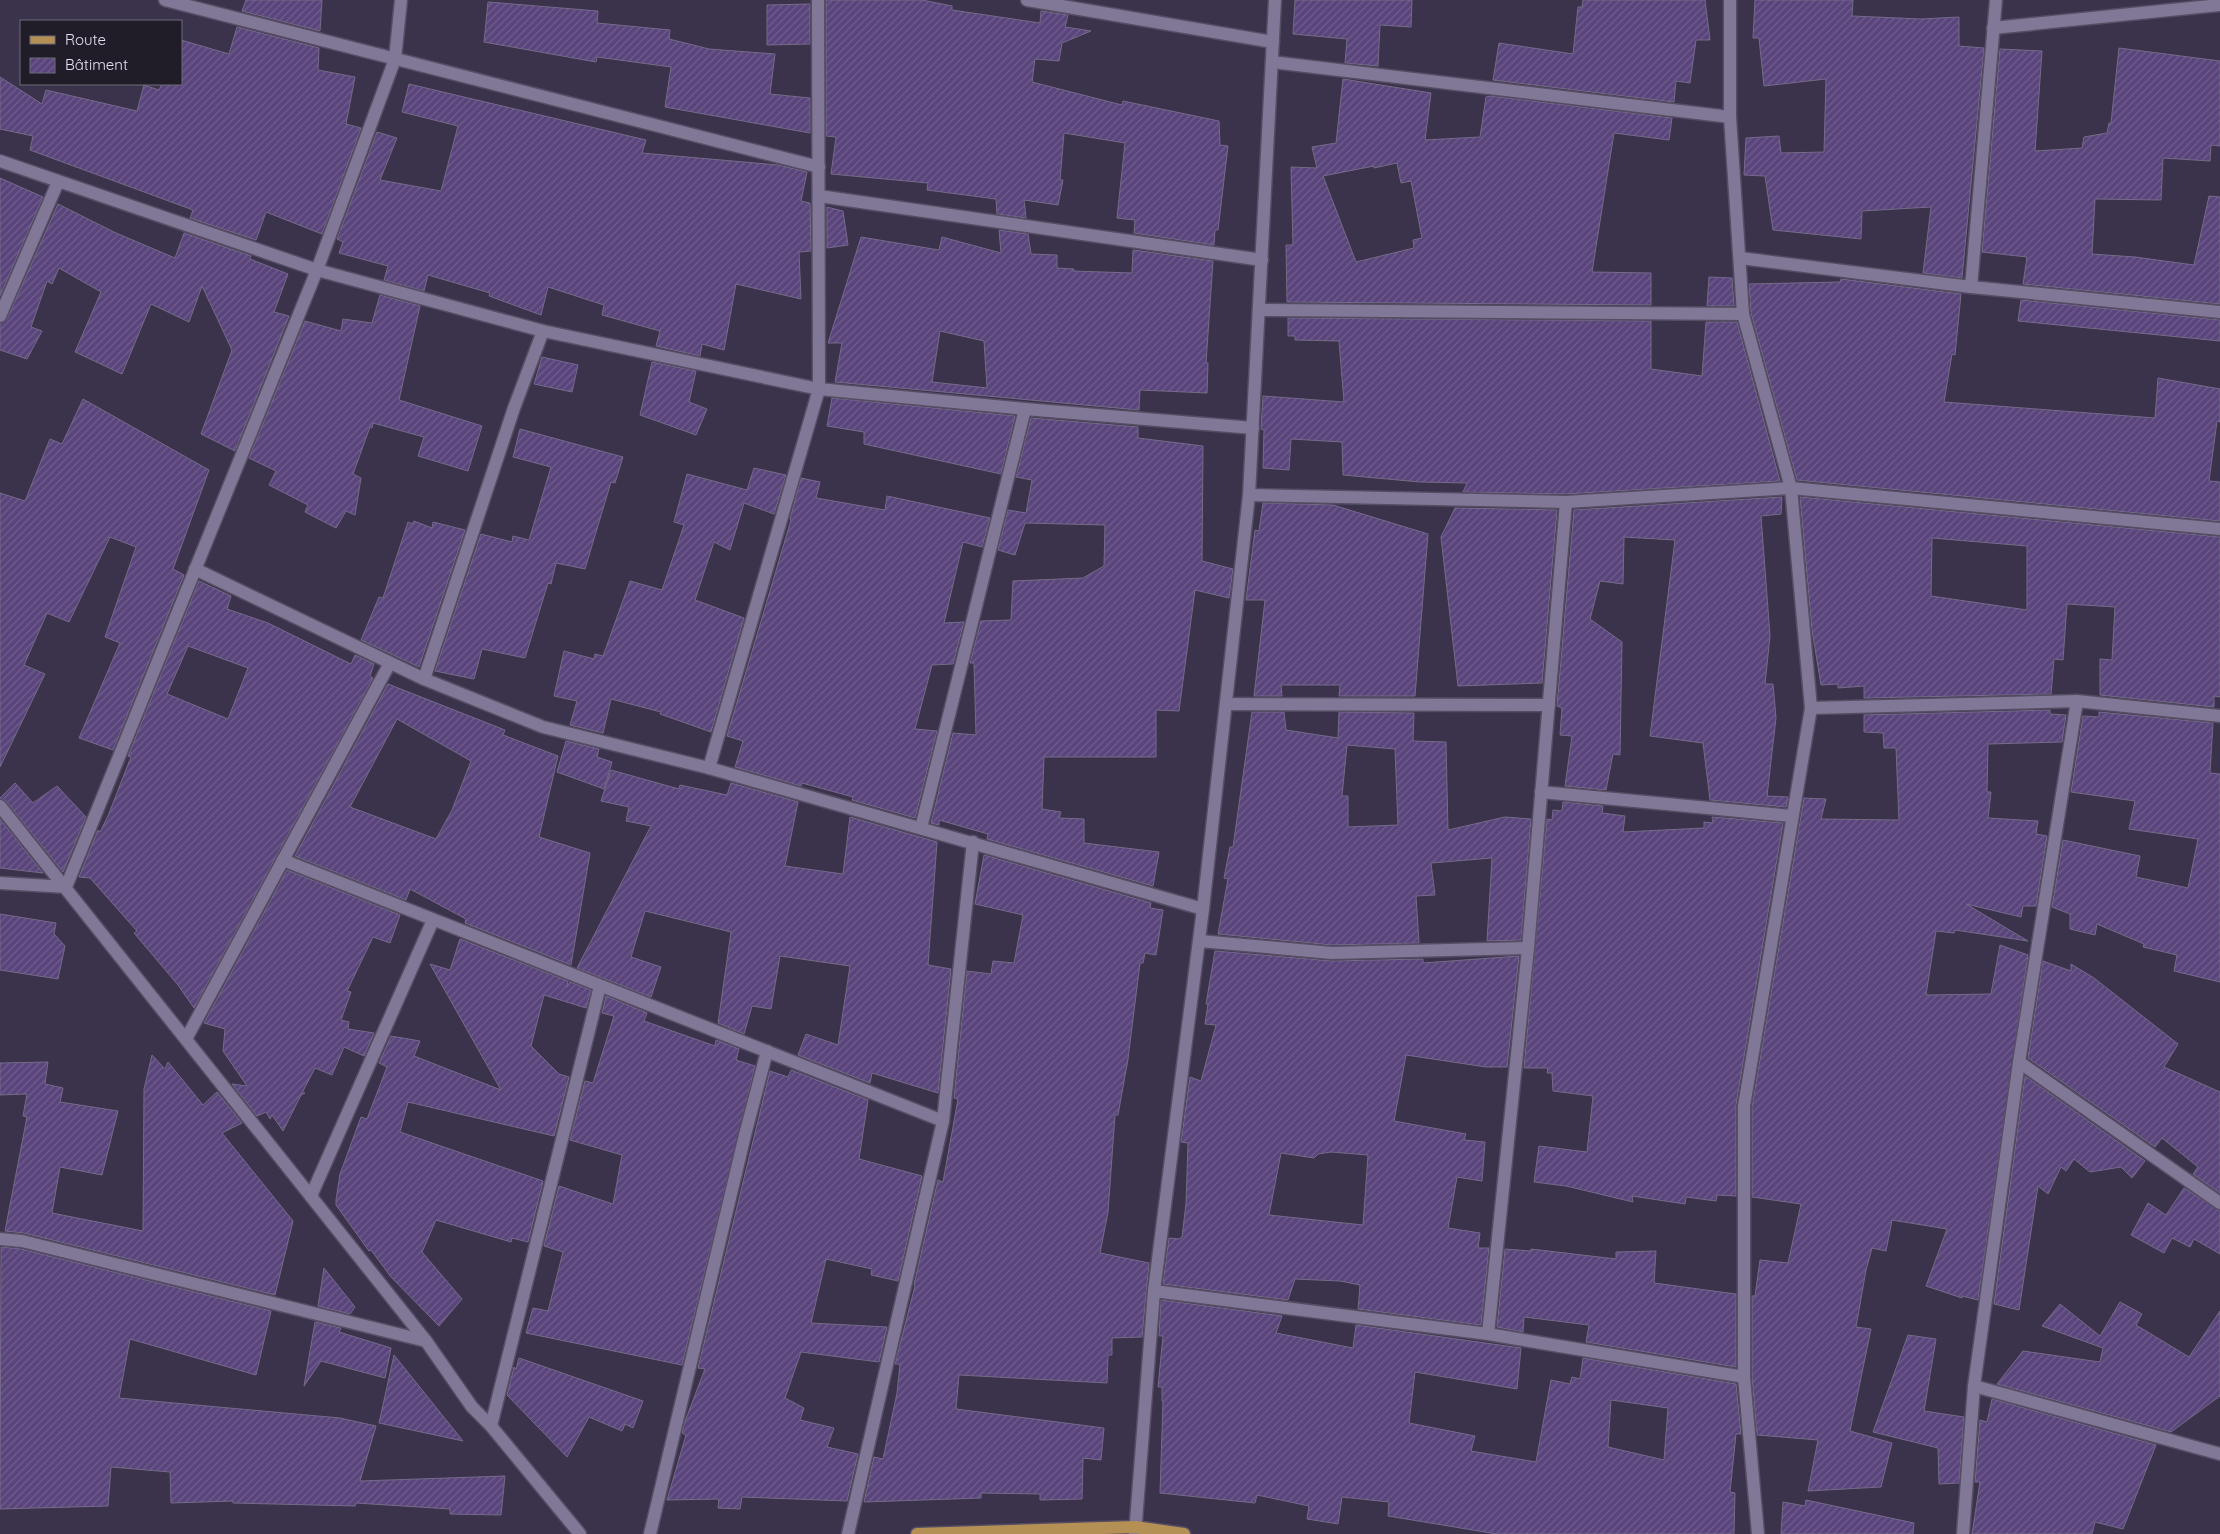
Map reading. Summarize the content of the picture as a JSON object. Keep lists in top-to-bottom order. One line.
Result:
{"legend":["Route","Bâtiment"]}
